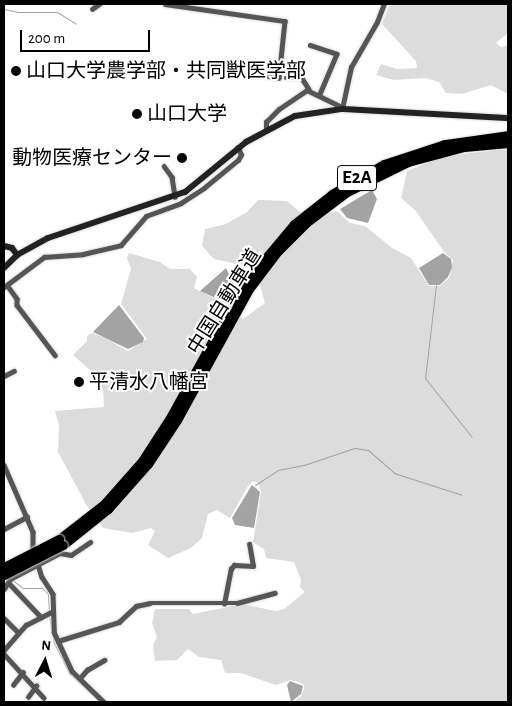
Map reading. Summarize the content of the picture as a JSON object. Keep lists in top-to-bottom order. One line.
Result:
{"streets":{"highway":["E2A","中国自動車道"]},"places":["山口大学農学部・共同獣医学部","山口大学","動物医療センター","平清水八幡宮"],"scale_bar":"200 m","north":"top"}
